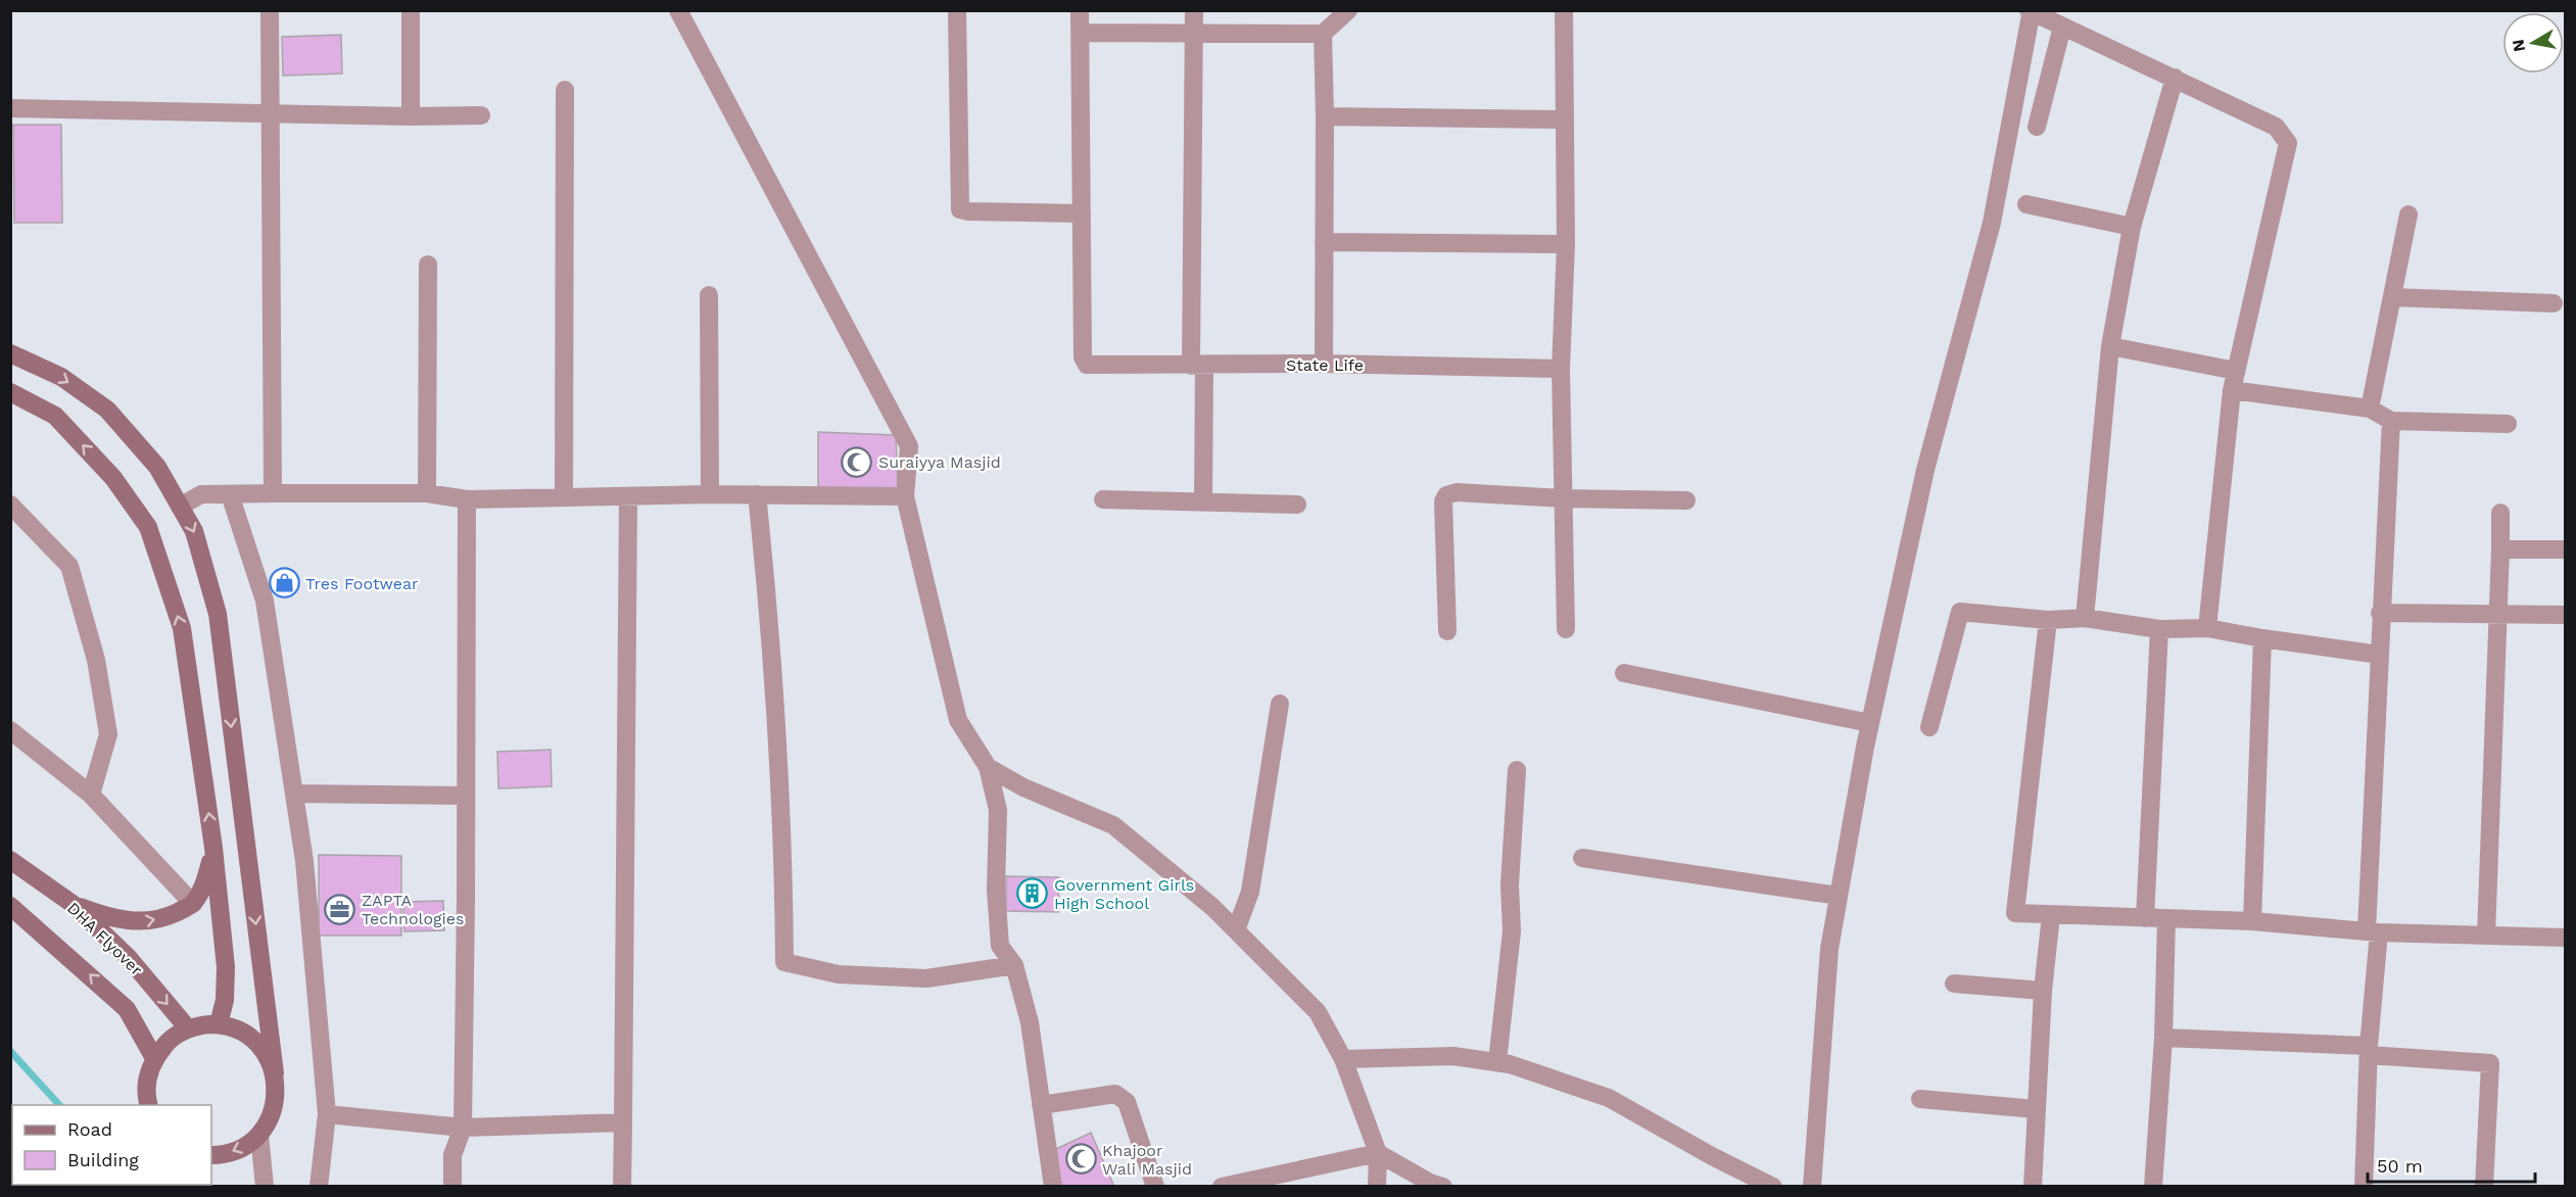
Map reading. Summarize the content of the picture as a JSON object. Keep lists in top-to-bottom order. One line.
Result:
{"streets":{"main road":["DHA Flyover"],"street":["State Life"]},"places":{"mosque":["Suraiyya Masjid","Khajoor Wali Masjid"],"shop":["Tres Footwear"],"building":["Government Girls High School"],"office":["ZAPTA Technologies"]},"legend":["Road","Building"],"scale_bar":"50 m","north":"left"}
